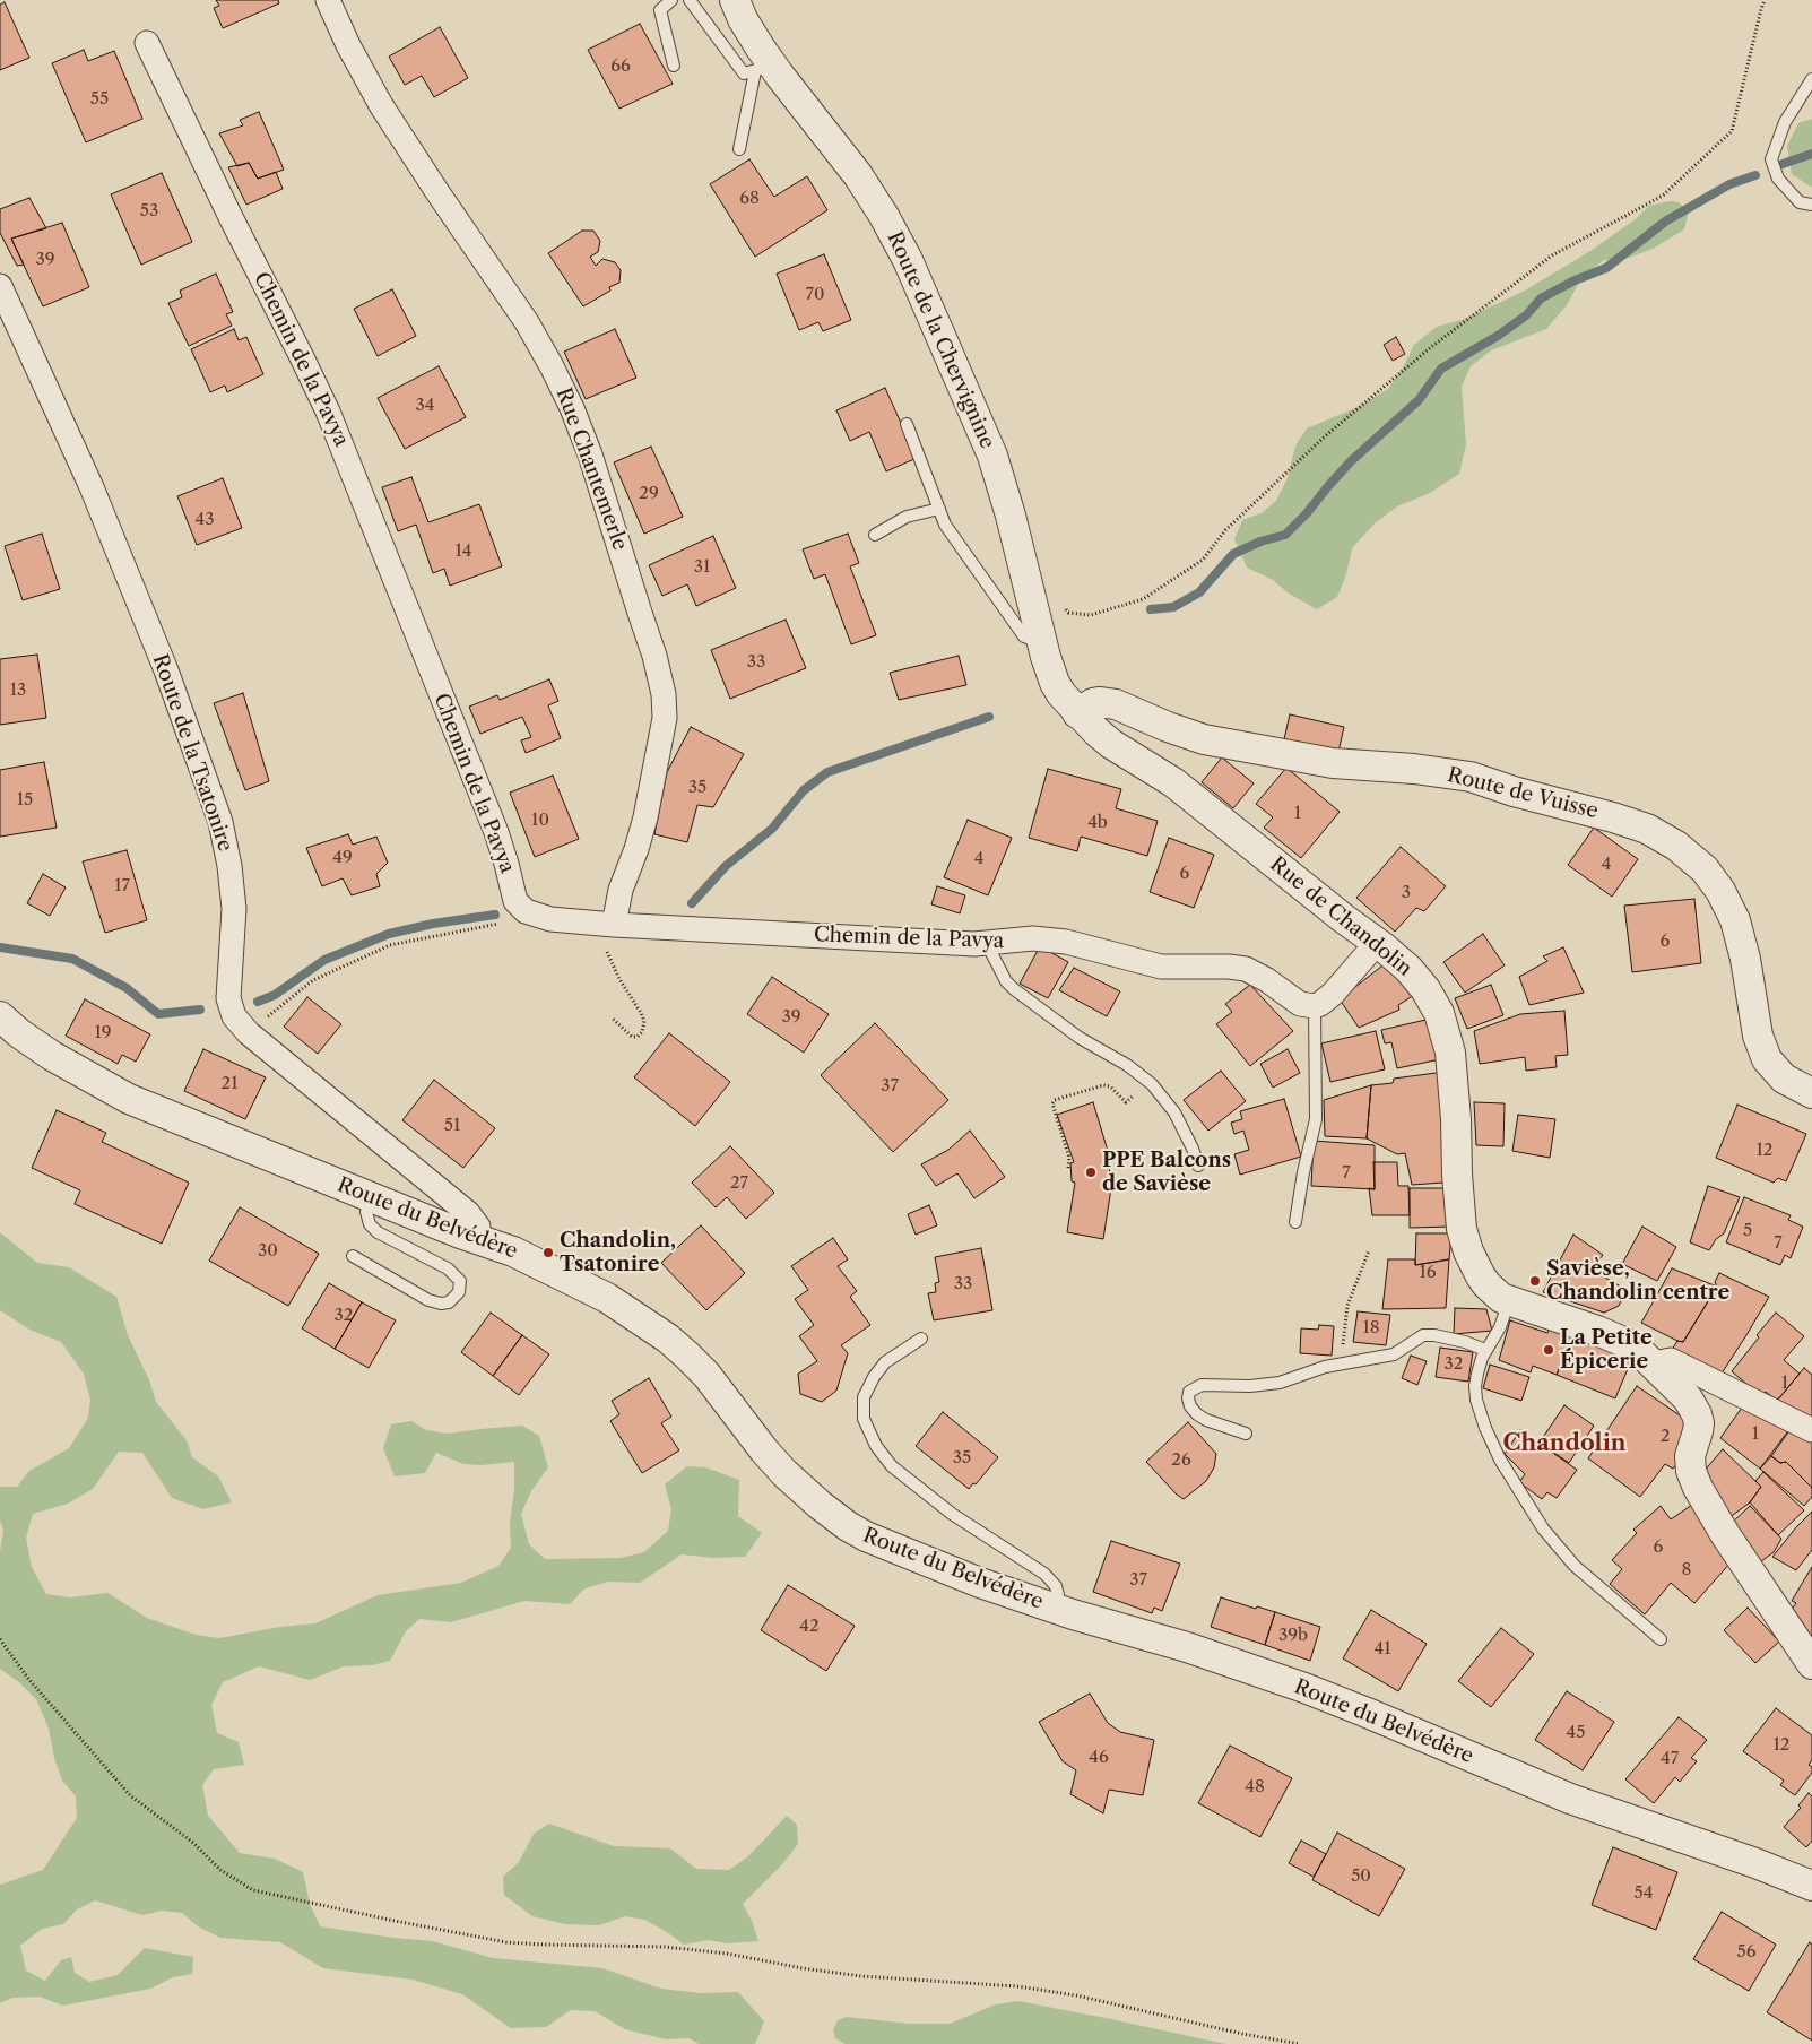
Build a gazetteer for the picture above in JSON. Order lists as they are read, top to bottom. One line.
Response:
{"streets":{"street":["Route de la Chervignine","Chemin de la Pavya","Rue Chantemerle","Route de la Tsatonire","Route de Vuisse","Rue de Chandolin","Route du Belvédère"]},"crossings":[["Route de la Chervignine","Route de Vuisse"],["Route de la Chervignine","Rue de Chandolin"],["Chemin de la Pavya","Rue Chantemerle"],["Route de la Tsatonire","Route du Belvédère"],["Route de Vuisse","Rue de Chandolin"]],"districts":["Chandolin"],"places":["PPE Balcons de Savièse","Chandolin, Tsatonire","Savièse, Chandolin centre","La Petite Épicerie"],"house_numbers":["66","55","68","53","39","70","34","29","43","14","31","33","13","35","15","1","10","4b","49","4","4","6","17","3","6","39","19","21","37","51","12","7","27","5","7","30","16","33","32","18","32","1","1","2","35","26","6","8","37","42","39b","41","45","12","46","47","48","50","54","56"]}
